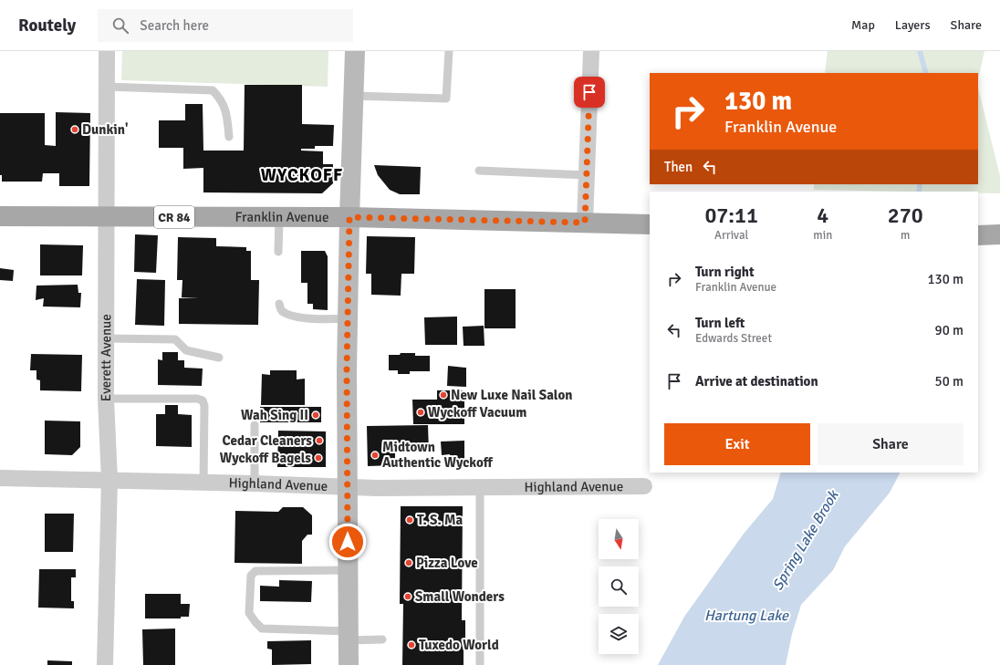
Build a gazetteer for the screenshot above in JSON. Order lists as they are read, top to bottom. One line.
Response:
{"streets":{"main road":["CR 84","Franklin Avenue"],"street":["Everett Avenue","Highland Avenue"]},"crossings":[["Franklin Avenue","Everett Avenue"],["Everett Avenue","Highland Avenue"]],"districts":["WYCKOFF"],"water":["Spring Lake Brook","Hartung Lake"],"places":["Dunkin'","New Luxe Nail Salon","Wyckoff Vacuum","Wah Sing II","Cedar Cleaners","Midtown Authentic Wyckoff","Wyckoff Bagels","T. S. Ma","Pizza Love","Small Wonders","Tuxedo World"],"north":"bottom","page":{"header":"Routely","search":"Search here","nav":["Map","Layers","Share"],"turn":["130 m","Franklin Avenue"],"then":"Then","eta":["07:11","Arrival","4","min","270","m"],"list":[{"name":"Turn right","note":"Franklin Avenue","value":"130 m"},{"name":"Turn left","note":"Edwards Street","value":"90 m"},{"name":"Arrive at destination","value":"50 m"}],"buttons":["Exit","Share"]}}
